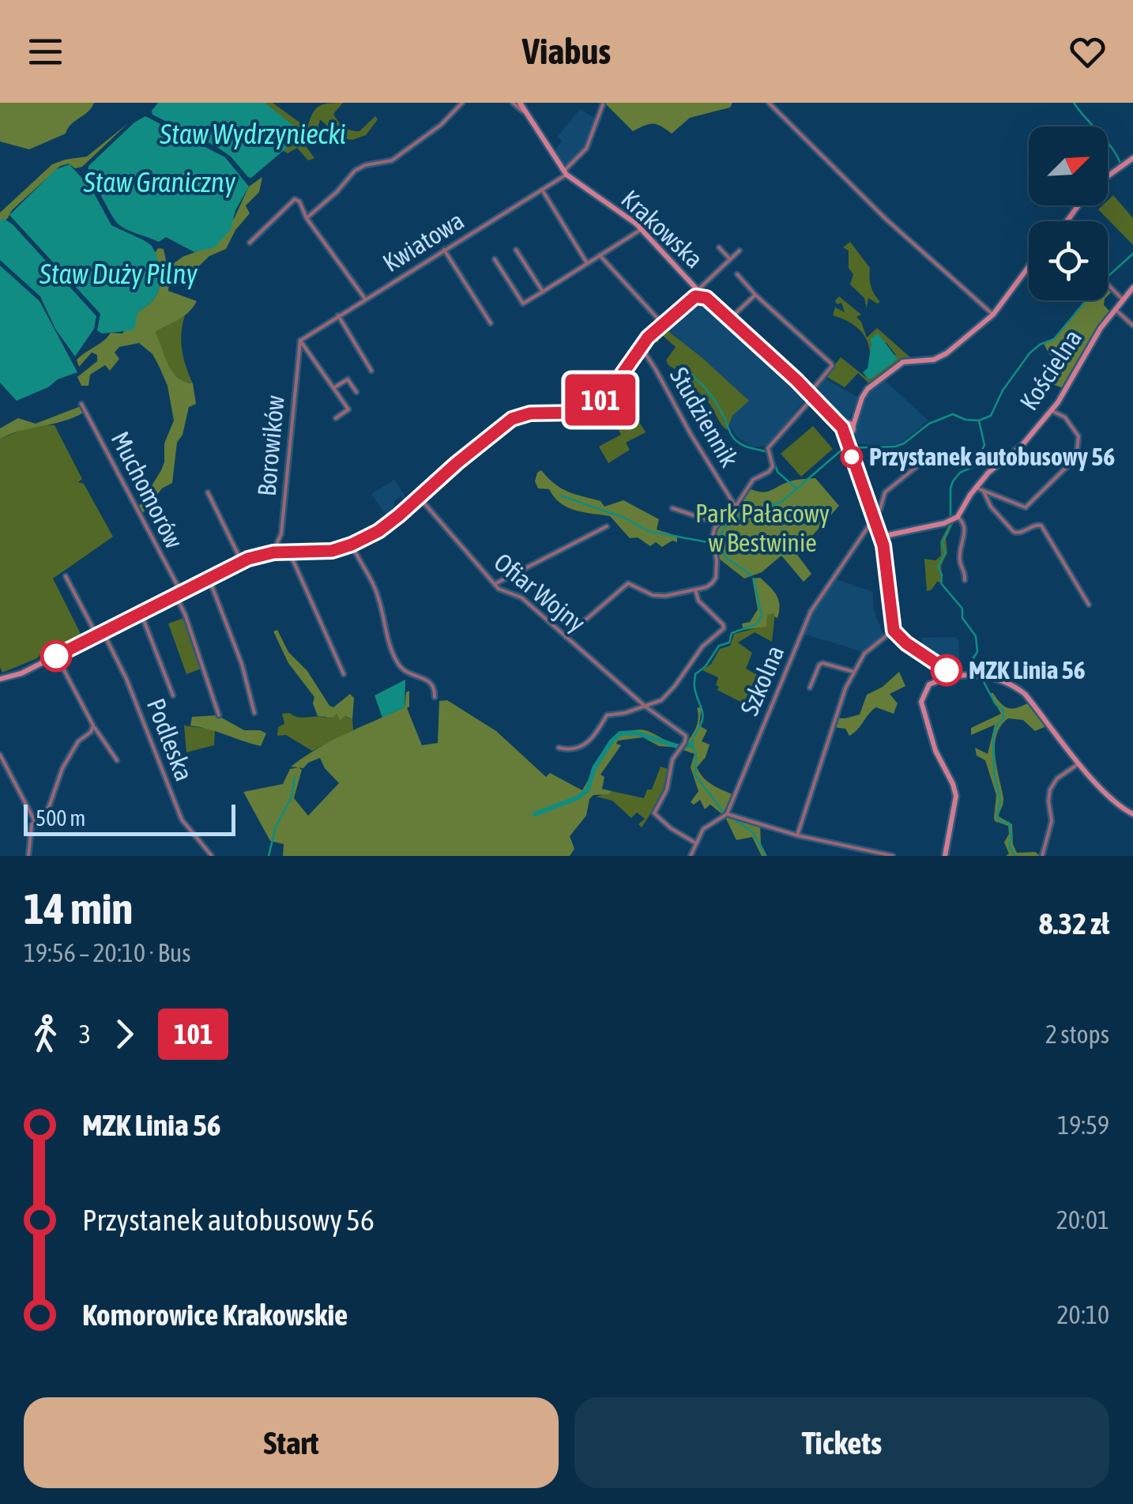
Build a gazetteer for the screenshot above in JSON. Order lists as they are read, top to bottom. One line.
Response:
{"streets":{"street":["Krakowska","Kwiatowa","Kościelna","Studziennik","Borowików","Muchomorów","Ofiar Wojny","Szkolna","Podleska"]},"crossings":[["Krakowska","Kwiatowa"],["Kwiatowa","Borowików"],["Ofiar Wojny","Szkolna"]],"water":["Staw Wydrzyniecki","Staw Graniczny","Staw Duży Pilny"],"parks":["Park Pałacowy w Bestwinie"],"places":["Przystanek autobusowy 56","MZK Linia 56"],"lines":["bus line 101"],"scale_bar":"500 m","north":"top right","page":{"header":"Viabus","on_map":"101","scale":"500 m","heading":["14 min","19:56 – 20:10 · Bus","8.32 zł"],"legs":["3","101","2 stops"],"list":[{"name":"MZK Linia 56","value":"19:59"},{"name":"Przystanek autobusowy 56","value":"20:01"},{"name":"Komorowice Krakowskie","value":"20:10"}],"buttons":["Start","Tickets"]}}
